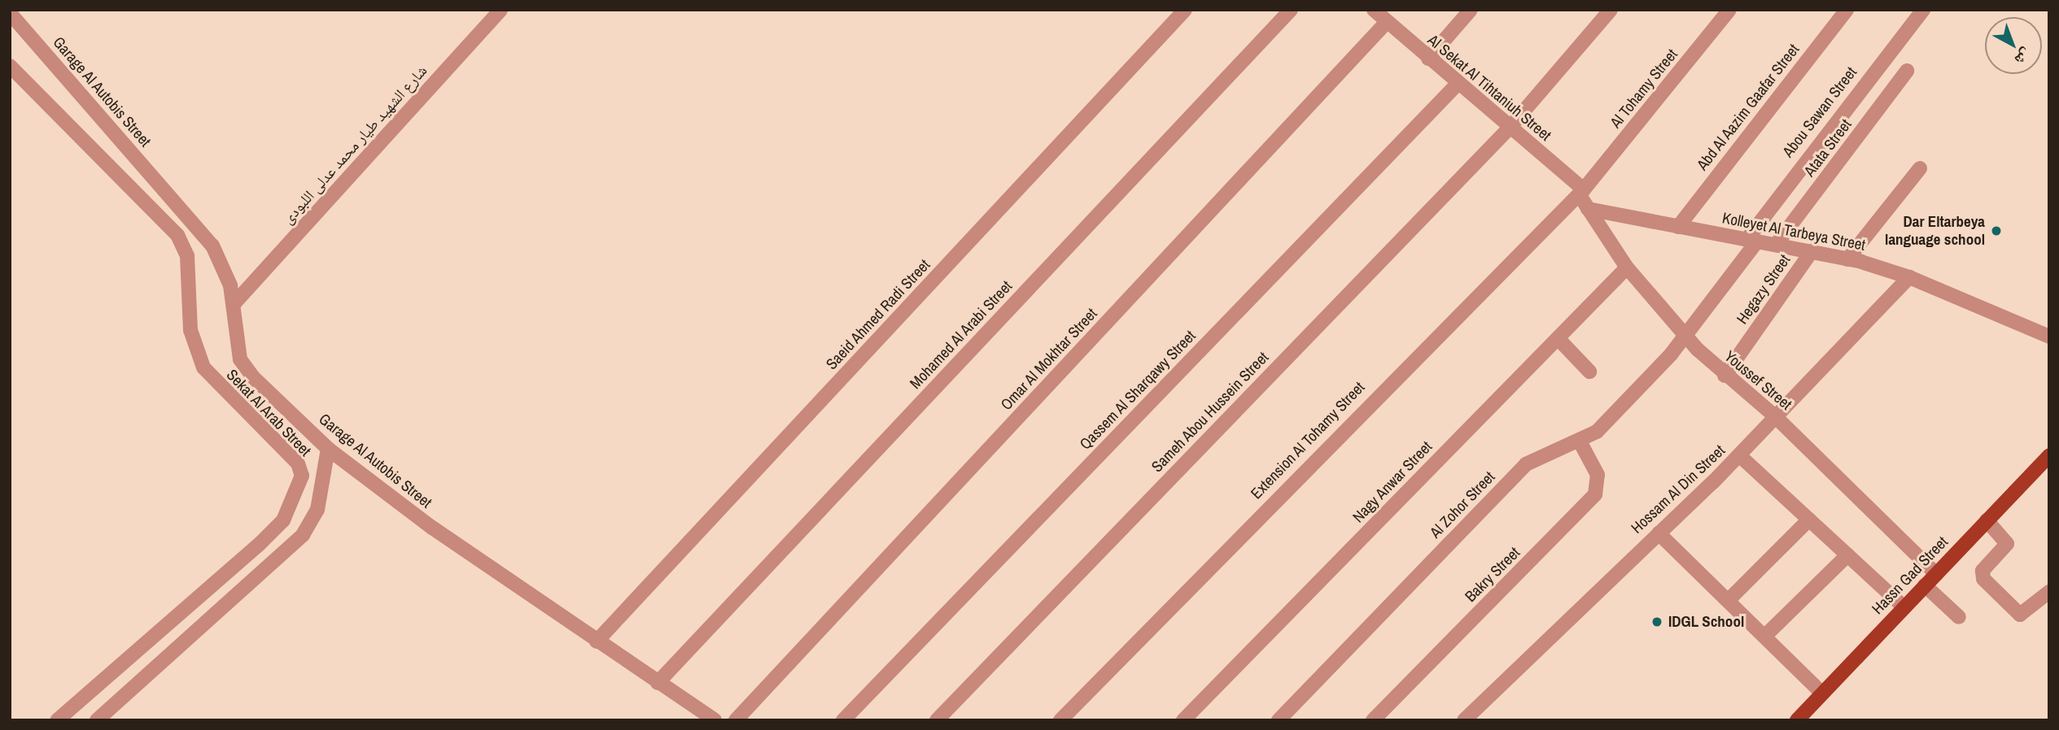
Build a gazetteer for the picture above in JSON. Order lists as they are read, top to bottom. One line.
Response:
{"streets":{"main road":["Hassn Gad Street"],"street":["Al Sekat Al Tihtaniuh Street","Al Tohamy Street","Garage Al Autobis Street","Abd Al Aazim Gaafar Street","Abou Sawan Street","شارع الشهيد طيار محمد عدلى اللبودى","Atata Street","Kolleyet Al Tarbeya Street","Hegazy Street","Saeid Ahmed Radi Street","Mohamed Al Arabi Street","Omar Al Mokhtar Street","Youssef Street","Qassem Al Sharqawy Street","Sameh Abou Hussein Street","Sekat Al Arab Street","Extension Al Tohamy Street","Nagy Anwar Street","Hossam Al Din Street","Al Zohor Street","Bakry Street"]},"crossings":[["Al Sekat Al Tihtaniuh Street","Al Tohamy Street"],["Al Sekat Al Tihtaniuh Street","Omar Al Mokhtar Street"],["Al Sekat Al Tihtaniuh Street","Youssef Street"],["Al Sekat Al Tihtaniuh Street","Qassem Al Sharqawy Street"],["Al Sekat Al Tihtaniuh Street","Sameh Abou Hussein Street"],["Al Sekat Al Tihtaniuh Street","Extension Al Tohamy Street"],["Al Tohamy Street","Youssef Street"],["Al Tohamy Street","Extension Al Tohamy Street"],["Garage Al Autobis Street","شارع الشهيد طيار محمد عدلى اللبودى"],["Garage Al Autobis Street","Saeid Ahmed Radi Street"],["Garage Al Autobis Street","Mohamed Al Arabi Street"],["Abd Al Aazim Gaafar Street","Kolleyet Al Tarbeya Street"],["Abou Sawan Street","Kolleyet Al Tarbeya Street"],["Abou Sawan Street","Youssef Street"],["Abou Sawan Street","Al Zohor Street"],["Atata Street","Kolleyet Al Tarbeya Street"],["Kolleyet Al Tarbeya Street","Hegazy Street"],["Kolleyet Al Tarbeya Street","Youssef Street"],["Kolleyet Al Tarbeya Street","Hossam Al Din Street"],["Hegazy Street","Youssef Street"],["Youssef Street","Extension Al Tohamy Street"],["Youssef Street","Nagy Anwar Street"],["Youssef Street","Hossam Al Din Street"],["Youssef Street","Al Zohor Street"],["Youssef Street","Hassn Gad Street"],["Al Zohor Street","Bakry Street"]],"places":["Dar Eltarbeya language school","IDGL School"],"north":"bottom right"}
